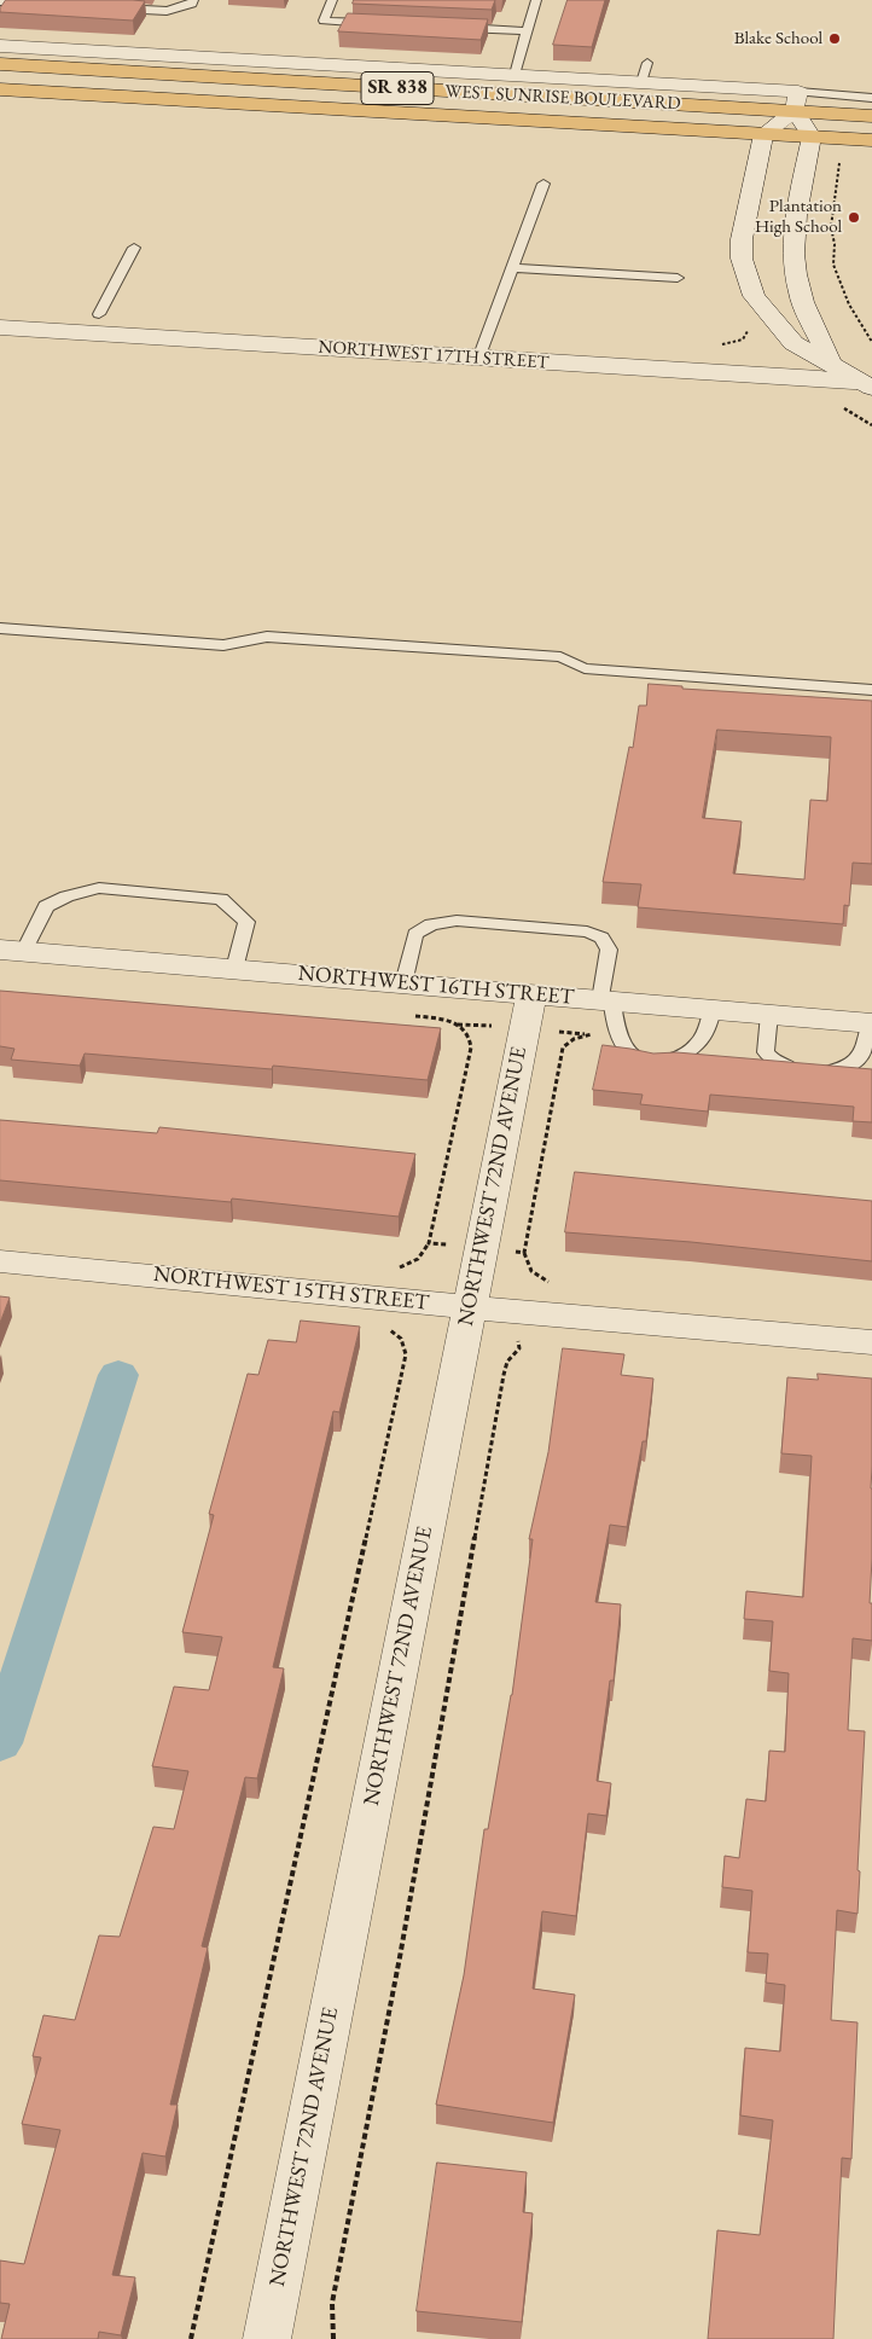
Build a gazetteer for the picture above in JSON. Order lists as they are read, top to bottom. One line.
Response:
{"streets":{"highway":["SR 838","WEST SUNRISE BOULEVARD"],"street":["NORTHWEST 17TH STREET","NORTHWEST 16TH STREET","NORTHWEST 72ND AVENUE","NORTHWEST 15TH STREET"]},"crossings":[["NORTHWEST 16TH STREET","NORTHWEST 72ND AVENUE"],["NORTHWEST 72ND AVENUE","NORTHWEST 15TH STREET"]],"places":["Blake School","Plantation High School"]}
